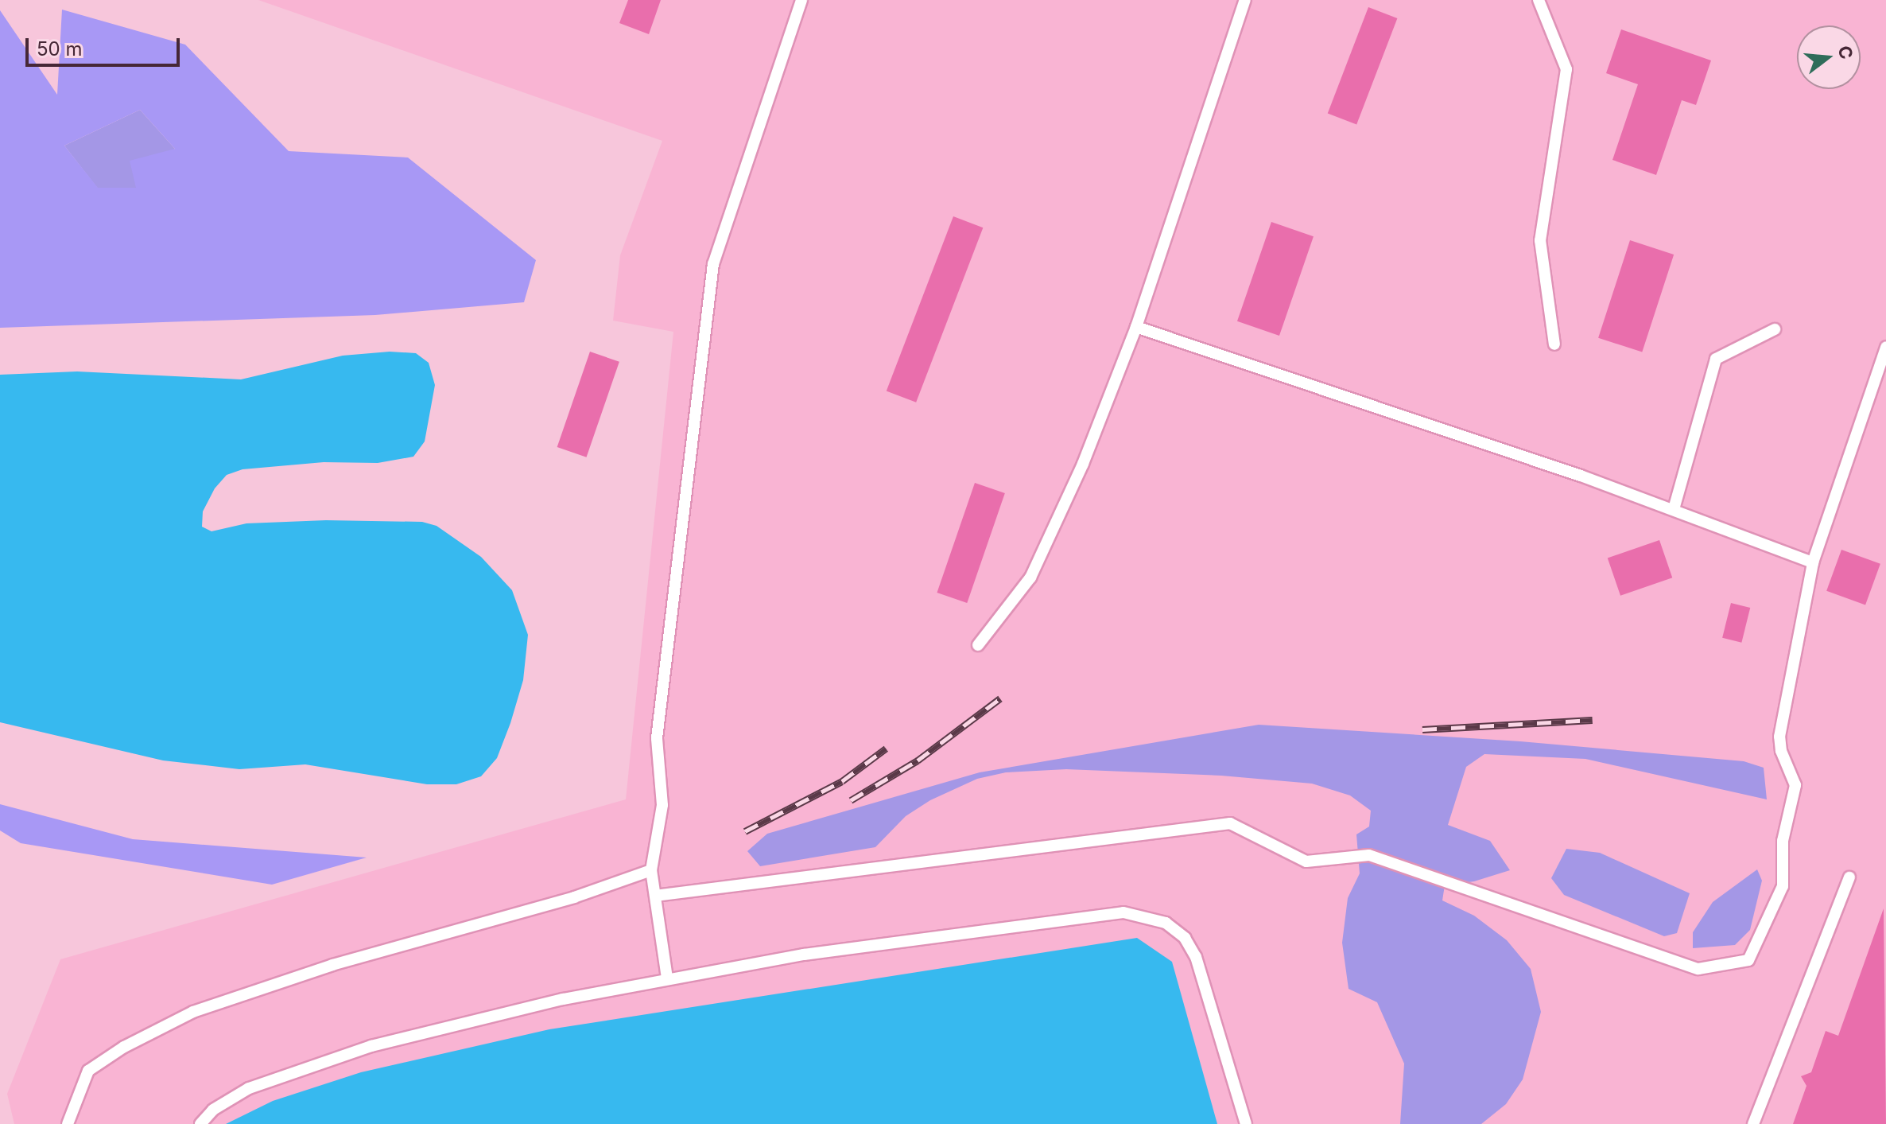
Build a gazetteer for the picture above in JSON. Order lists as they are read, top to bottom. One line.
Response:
{"scale_bar":"50 m","north":"right"}
